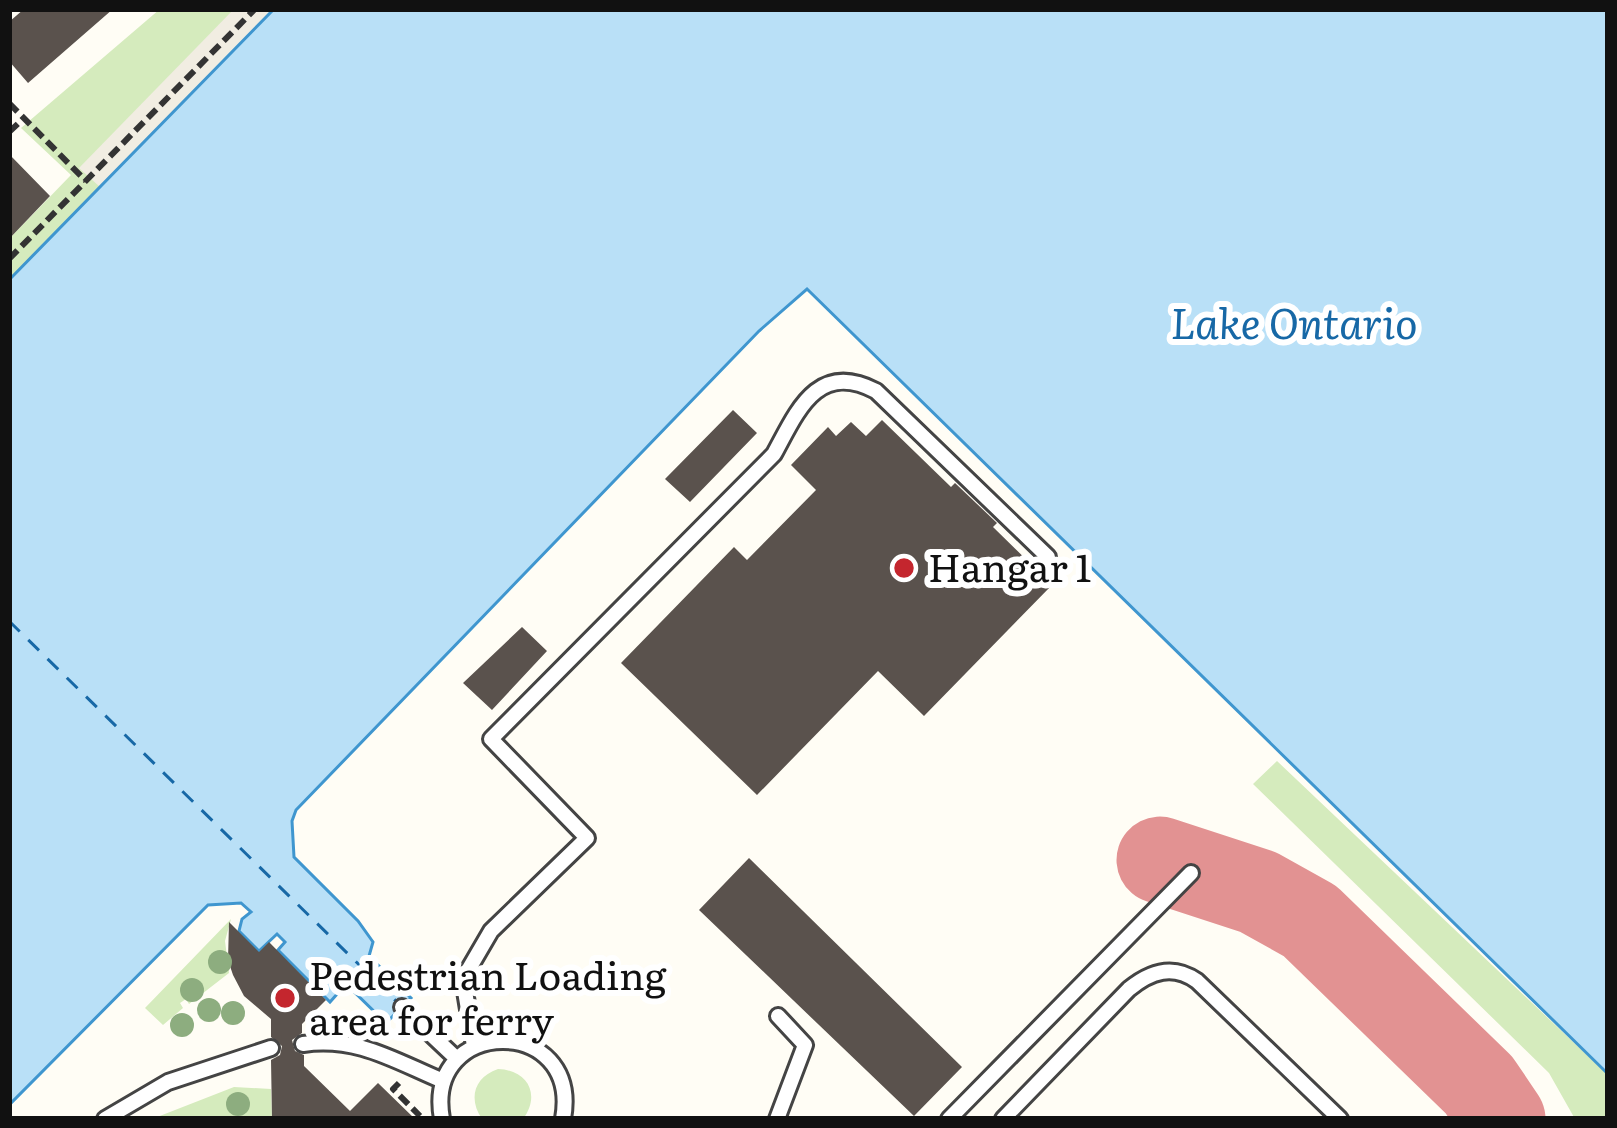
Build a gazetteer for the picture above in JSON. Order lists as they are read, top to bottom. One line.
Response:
{"water":["Lake Ontario"],"places":["Hangar 1","Pedestrian Loading area for ferry"]}
